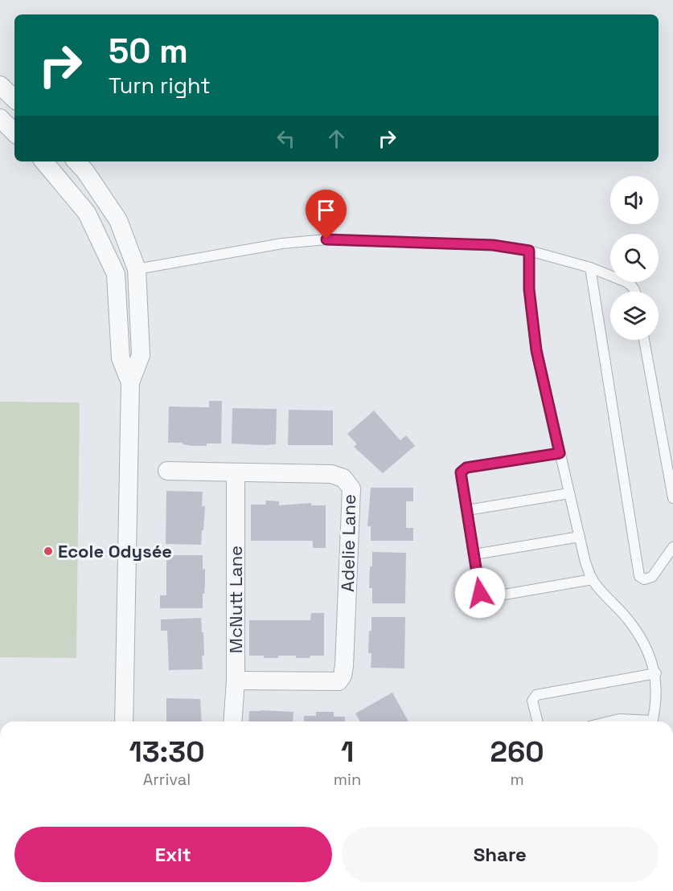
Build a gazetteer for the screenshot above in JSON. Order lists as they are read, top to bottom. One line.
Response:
{"streets":{"street":["Adelie Lane","McNutt Lane"]},"crossings":[["Adelie Lane","McNutt Lane"]],"places":["Ecole Odysée"],"page":{"turn":["50 m","Turn right"],"eta":["13:30","Arrival","1","min","260","m"],"buttons":["Exit","Share"]}}
